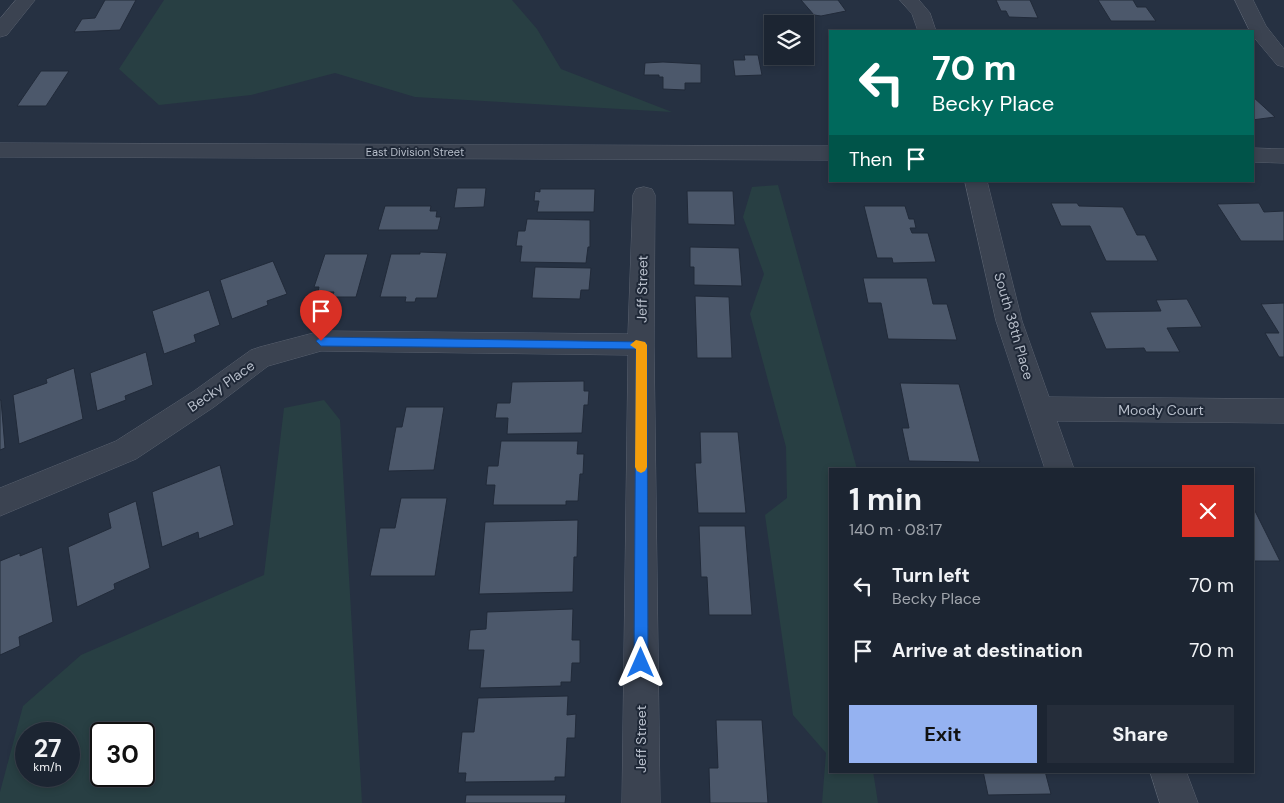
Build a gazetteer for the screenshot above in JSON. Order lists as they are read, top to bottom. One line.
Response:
{"streets":{"street":["East Division Street","Jeff Street","South 38th Place","Becky Place","Moody Court"]},"crossings":[["Jeff Street","Becky Place"],["South 38th Place","Moody Court"]],"page":{"turn":["70 m","Becky Place"],"then":"Then","heading":["1 min","140 m · 08:17"],"list":[{"name":"Turn left","note":"Becky Place","value":"70 m"},{"name":"Arrive at destination","value":"70 m"}],"buttons":["Exit","Share"],"speed":"27 km/h","limit":"30"}}
